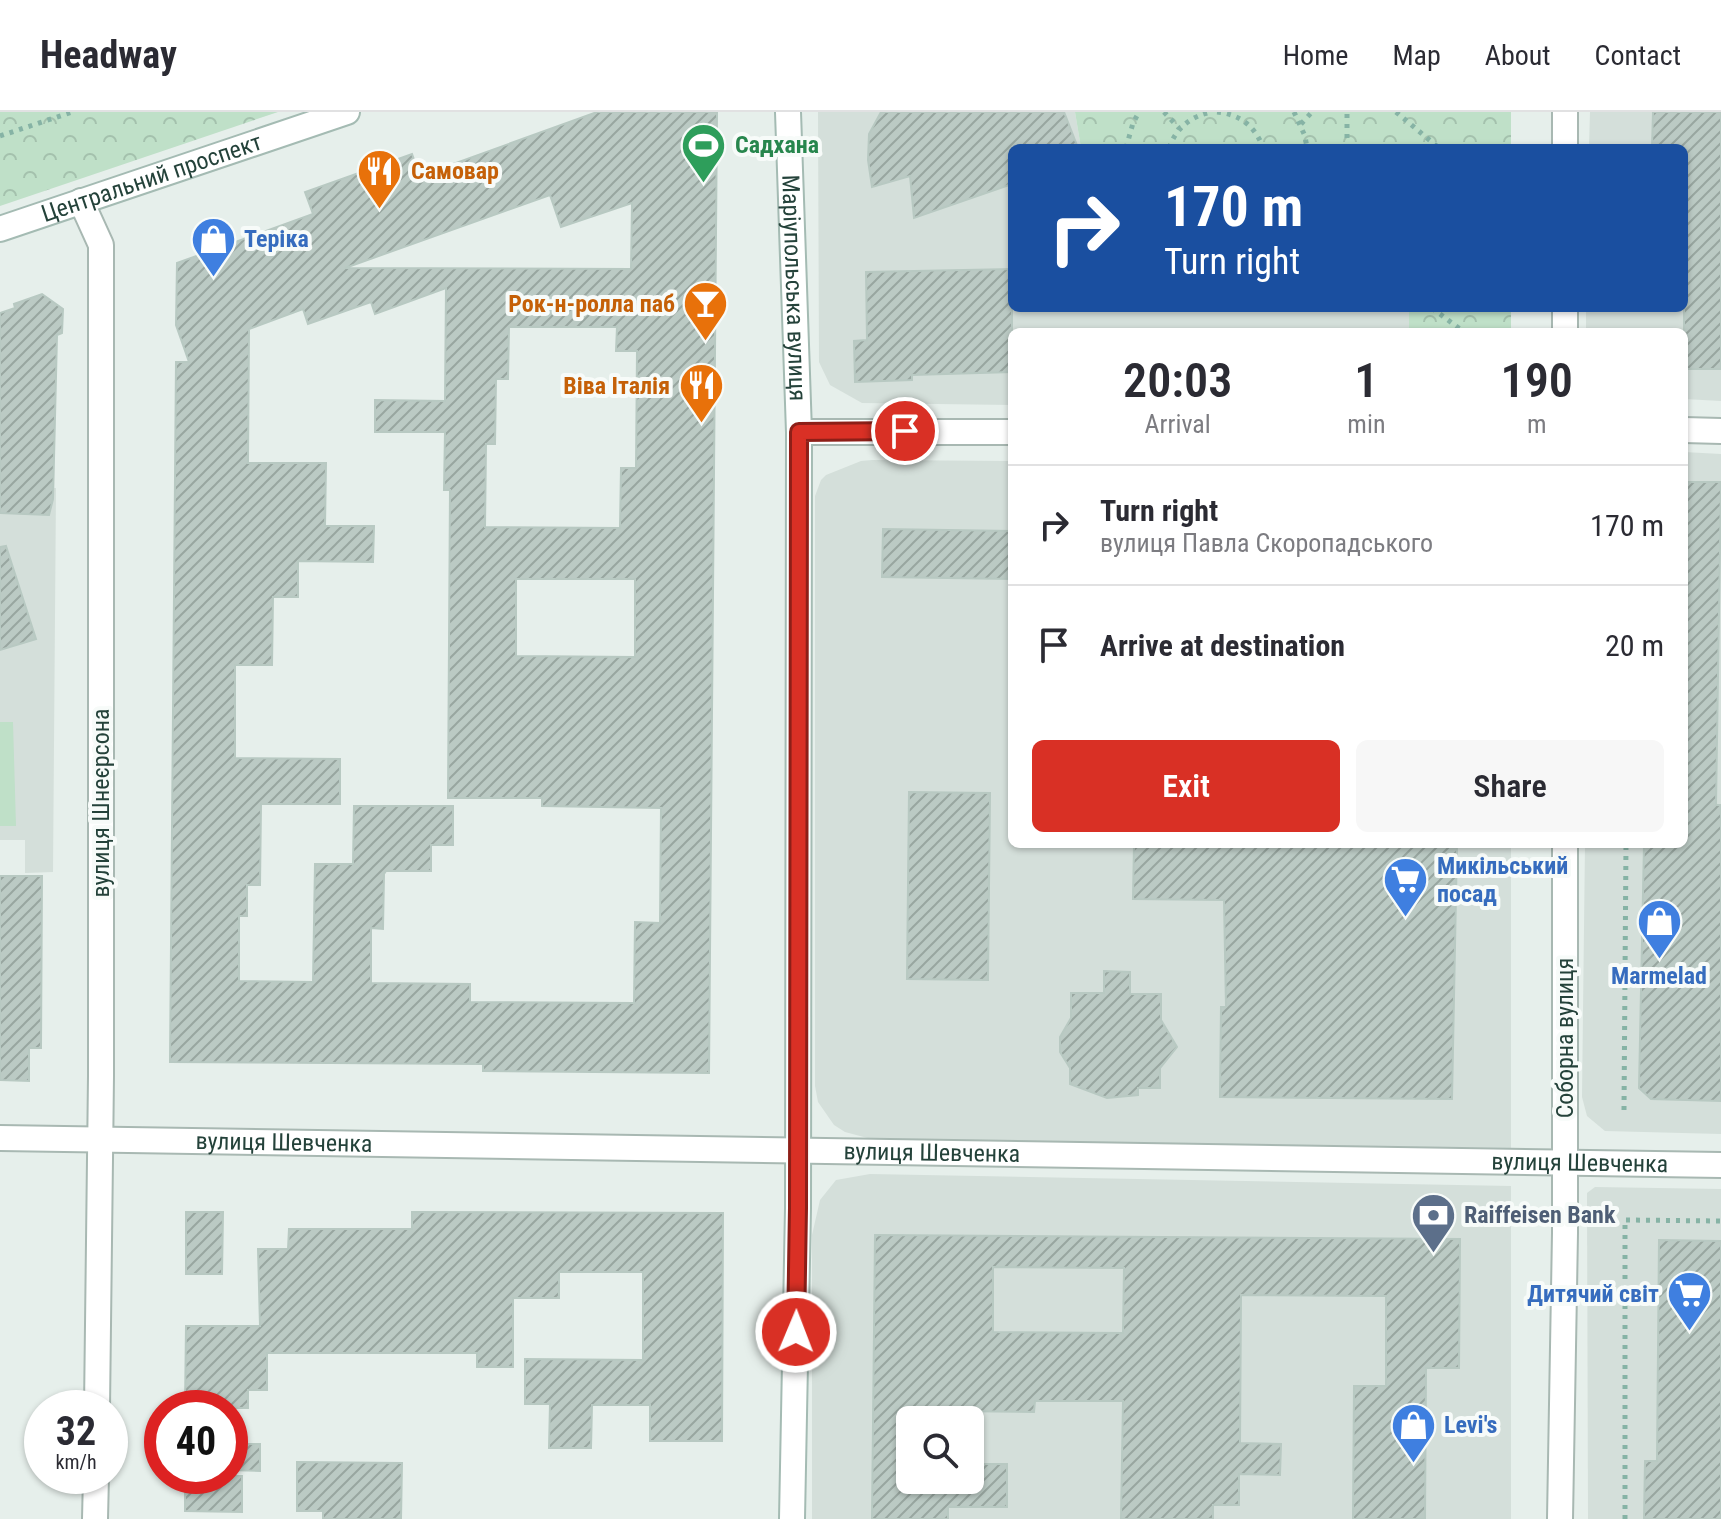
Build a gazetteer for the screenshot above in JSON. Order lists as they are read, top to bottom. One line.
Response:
{"streets":{"street":["Центральний проспект","Маріупольська вулиця","вулиця Шнеєрсона","Соборна вулиця","вулиця Шевченка"]},"crossings":[["Центральний проспект","вулиця Шнеєрсона"],["Маріупольська вулиця","вулиця Шевченка"],["вулиця Шнеєрсона","вулиця Шевченка"],["Соборна вулиця","вулиця Шевченка"]],"places":{"sports":["Садхана"],"restaurant":["Самовар","Віва Італія"],"shop":["Теріка","Marmelad","Levi's"],"bar":["Рок-н-ролла паб"],"supermarket":["Микільський посад","Дитячий світ"],"bank":["Raiffeisen Bank"]},"page":{"header":"Headway","nav":["Home","Map","About","Contact"],"turn":["170 m","Turn right"],"eta":["20:03","Arrival","1","min","190","m"],"list":[{"name":"Turn right","note":"вулиця Павла Скоропадського","value":"170 m"},{"name":"Arrive at destination","value":"20 m"}],"buttons":["Exit","Share"],"speed":"32 km/h","limit":"40"}}
